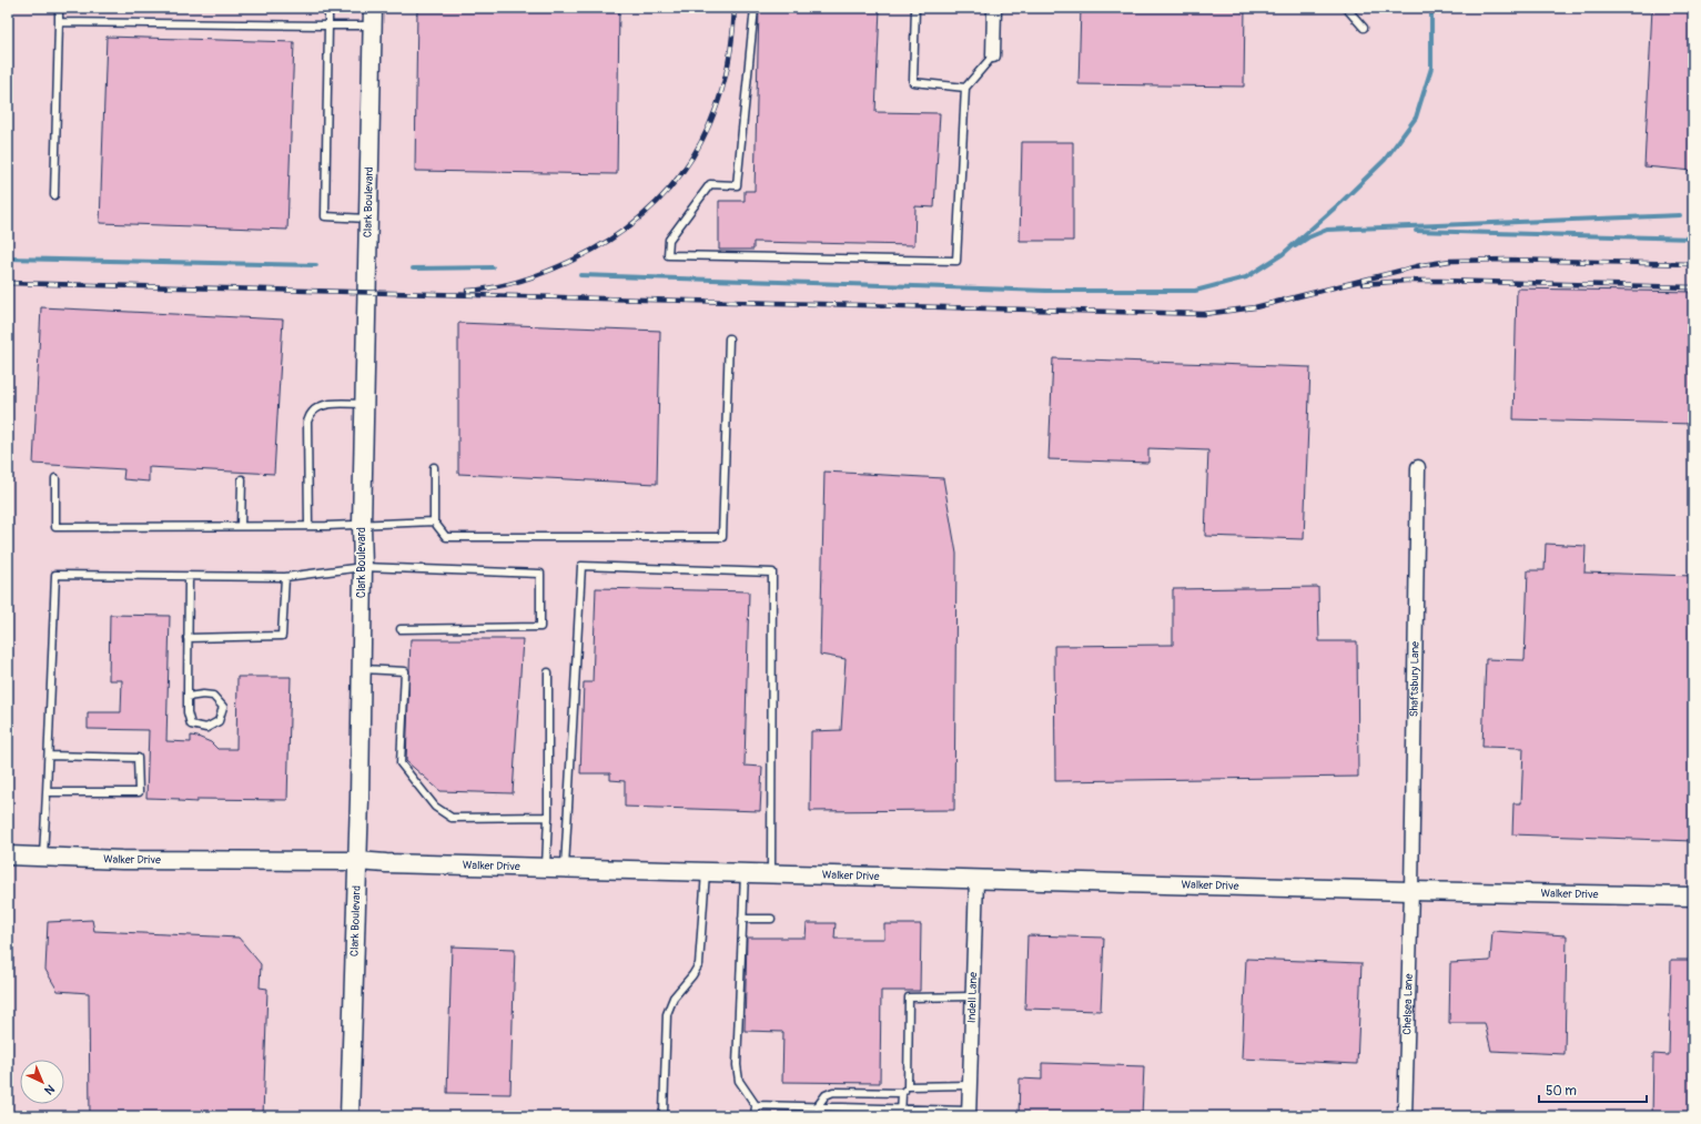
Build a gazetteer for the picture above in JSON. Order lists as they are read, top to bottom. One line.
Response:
{"streets":{"street":["Clark Boulevard","Shaftsbury Lane","Walker Drive","Indell Lane","Chelsea Lane"]},"crossings":[["Clark Boulevard","Walker Drive"],["Shaftsbury Lane","Walker Drive"],["Shaftsbury Lane","Chelsea Lane"],["Walker Drive","Indell Lane"],["Walker Drive","Chelsea Lane"]],"scale_bar":"50 m","north":"bottom right"}
